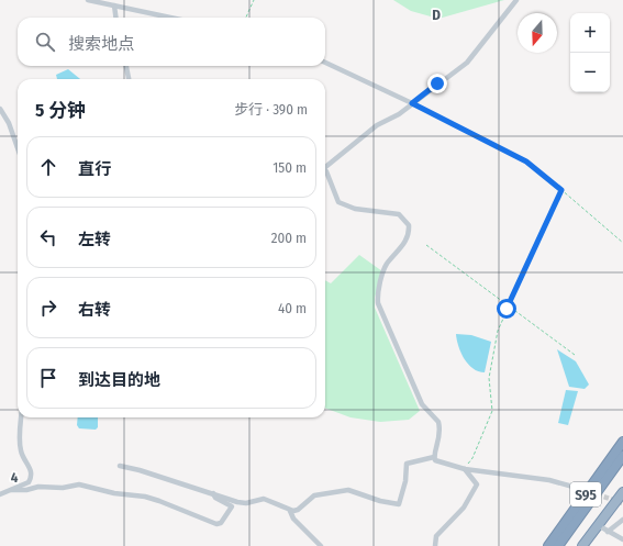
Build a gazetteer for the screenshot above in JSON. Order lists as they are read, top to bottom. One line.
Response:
{"streets":{"highway":["S95"]},"north":"bottom","page":{"map_buttons":["+","−"],"search":"搜索地点","heading":["5 分钟","步行 · 390 m"],"list":[["直行","150 m"],["左转","200 m"],["右转","40 m"],"到达目的地"]},"grid":{"columns":["D"],"rows":["4"]}}
